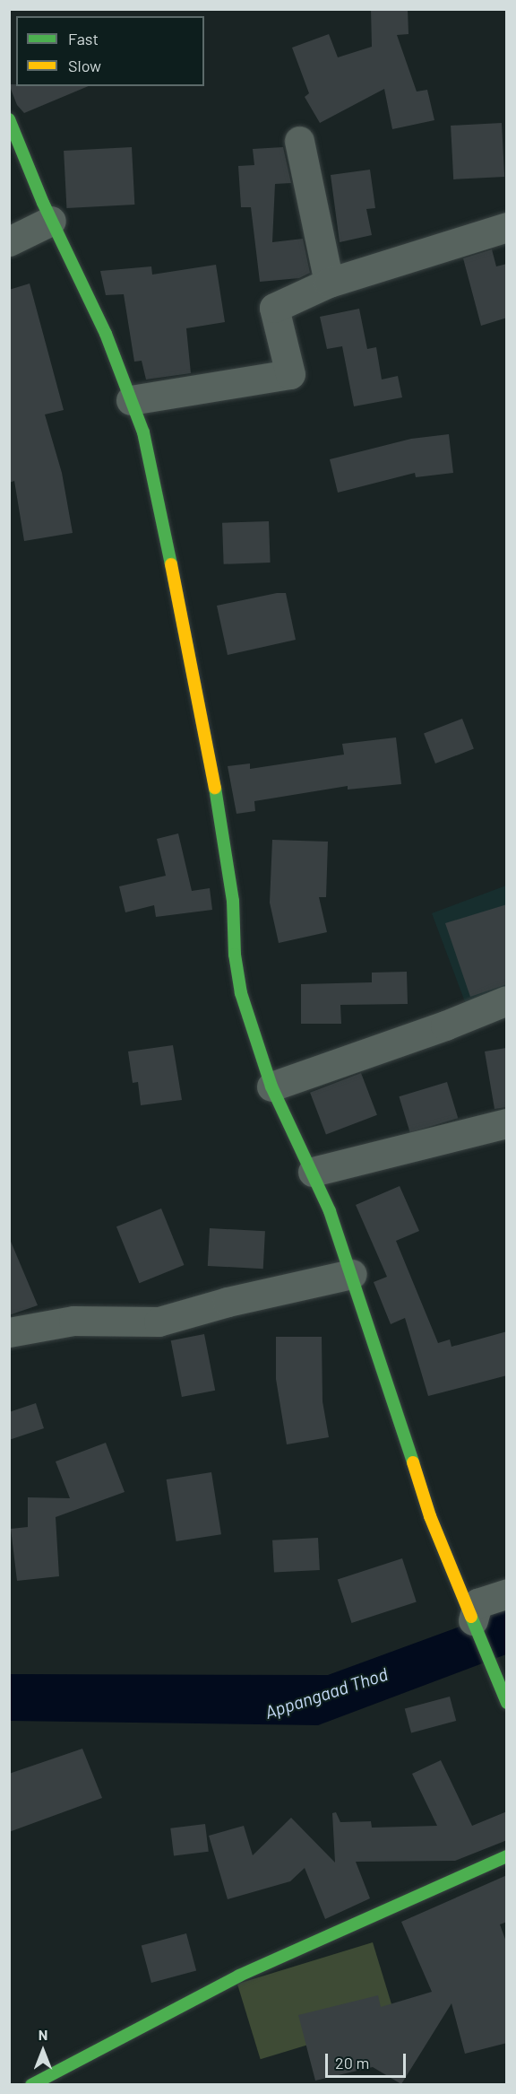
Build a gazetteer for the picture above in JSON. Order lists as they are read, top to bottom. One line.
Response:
{"water":["Appangaad Thod"],"legend":["Fast","Slow"],"scale_bar":"20 m","north":"top"}
